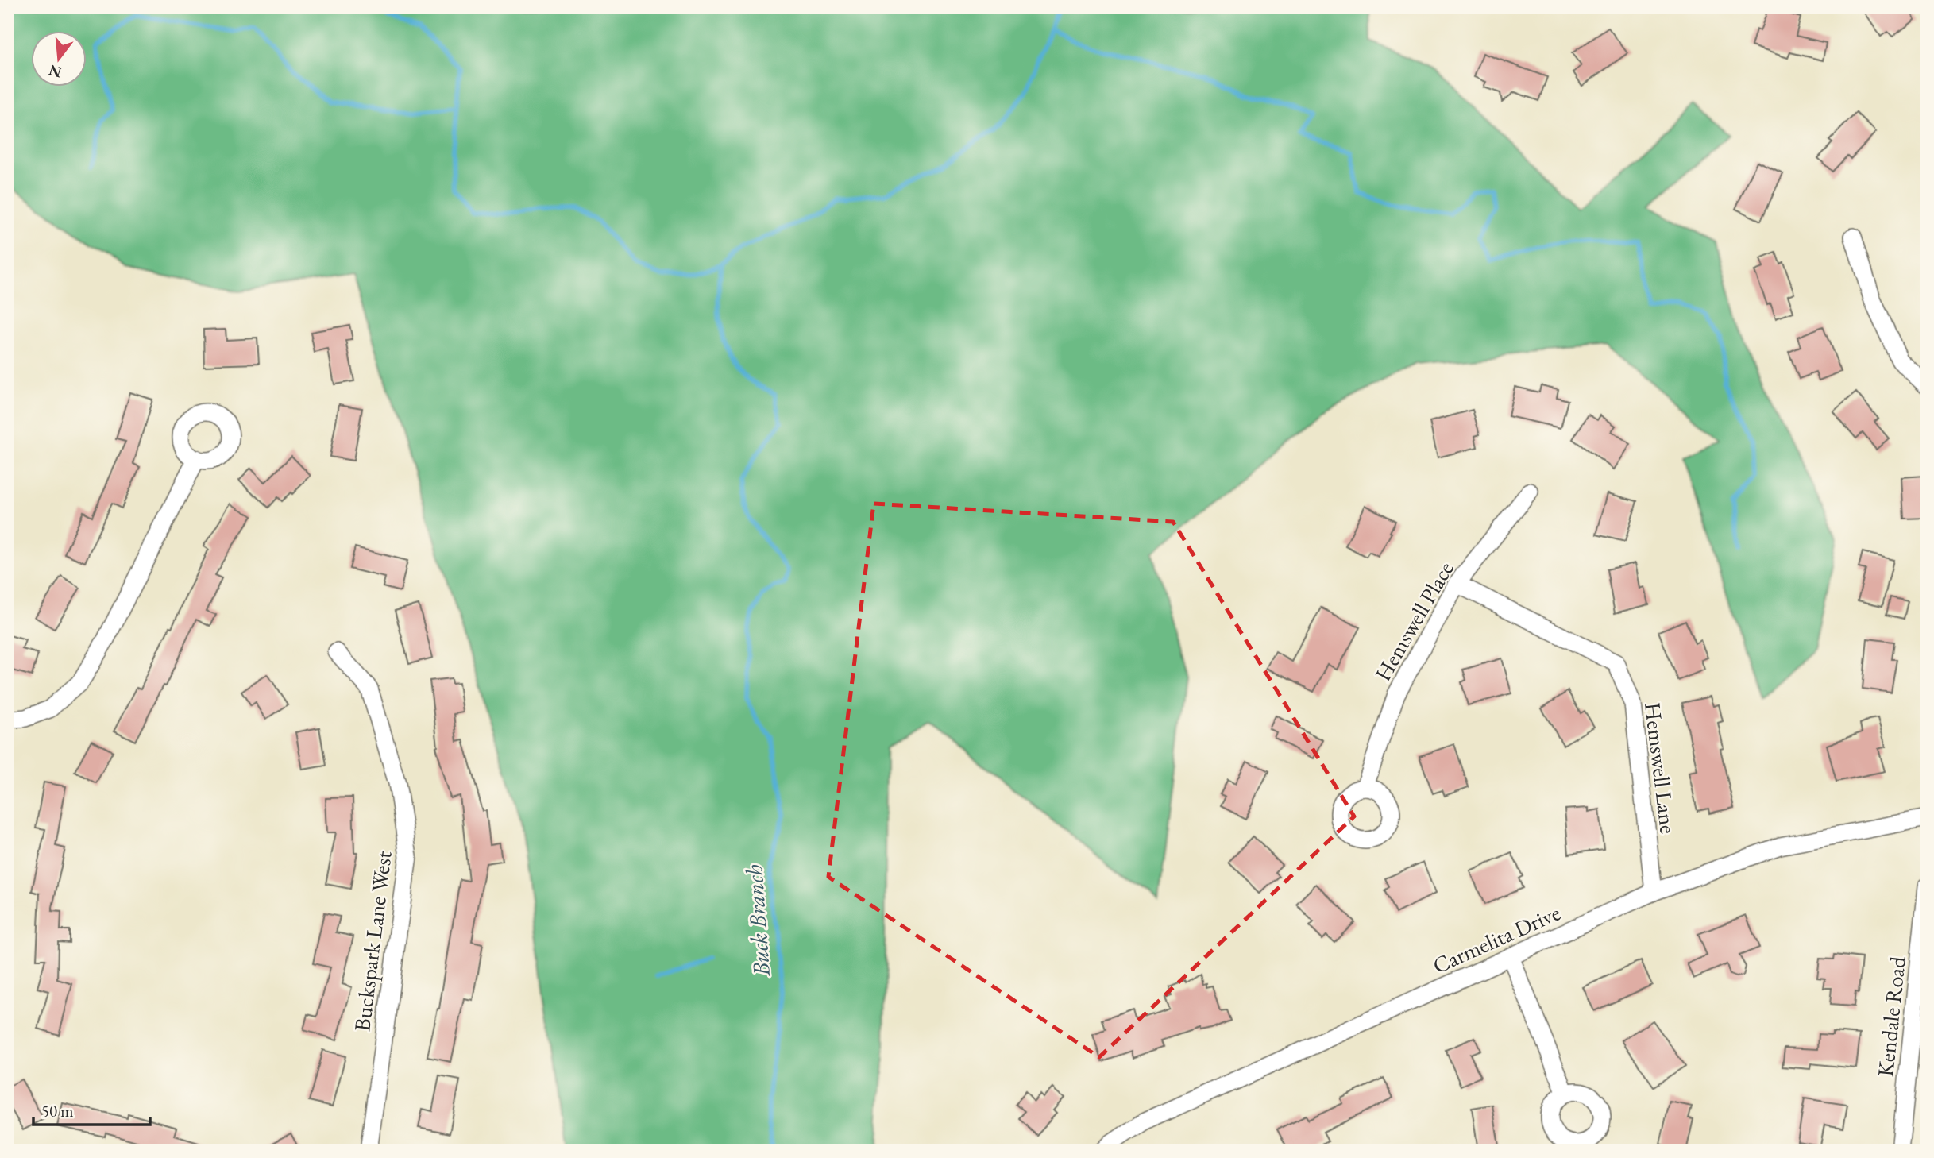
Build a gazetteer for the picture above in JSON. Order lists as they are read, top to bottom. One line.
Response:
{"streets":{"street":["Hemswell Place","Hemswell Lane","Carmelita Drive","Buckspark Lane West","Kendale Road"]},"crossings":[["Hemswell Place","Hemswell Lane"],["Hemswell Lane","Carmelita Drive"]],"water":["Buck Branch"],"scale_bar":"50 m","north":"bottom"}
